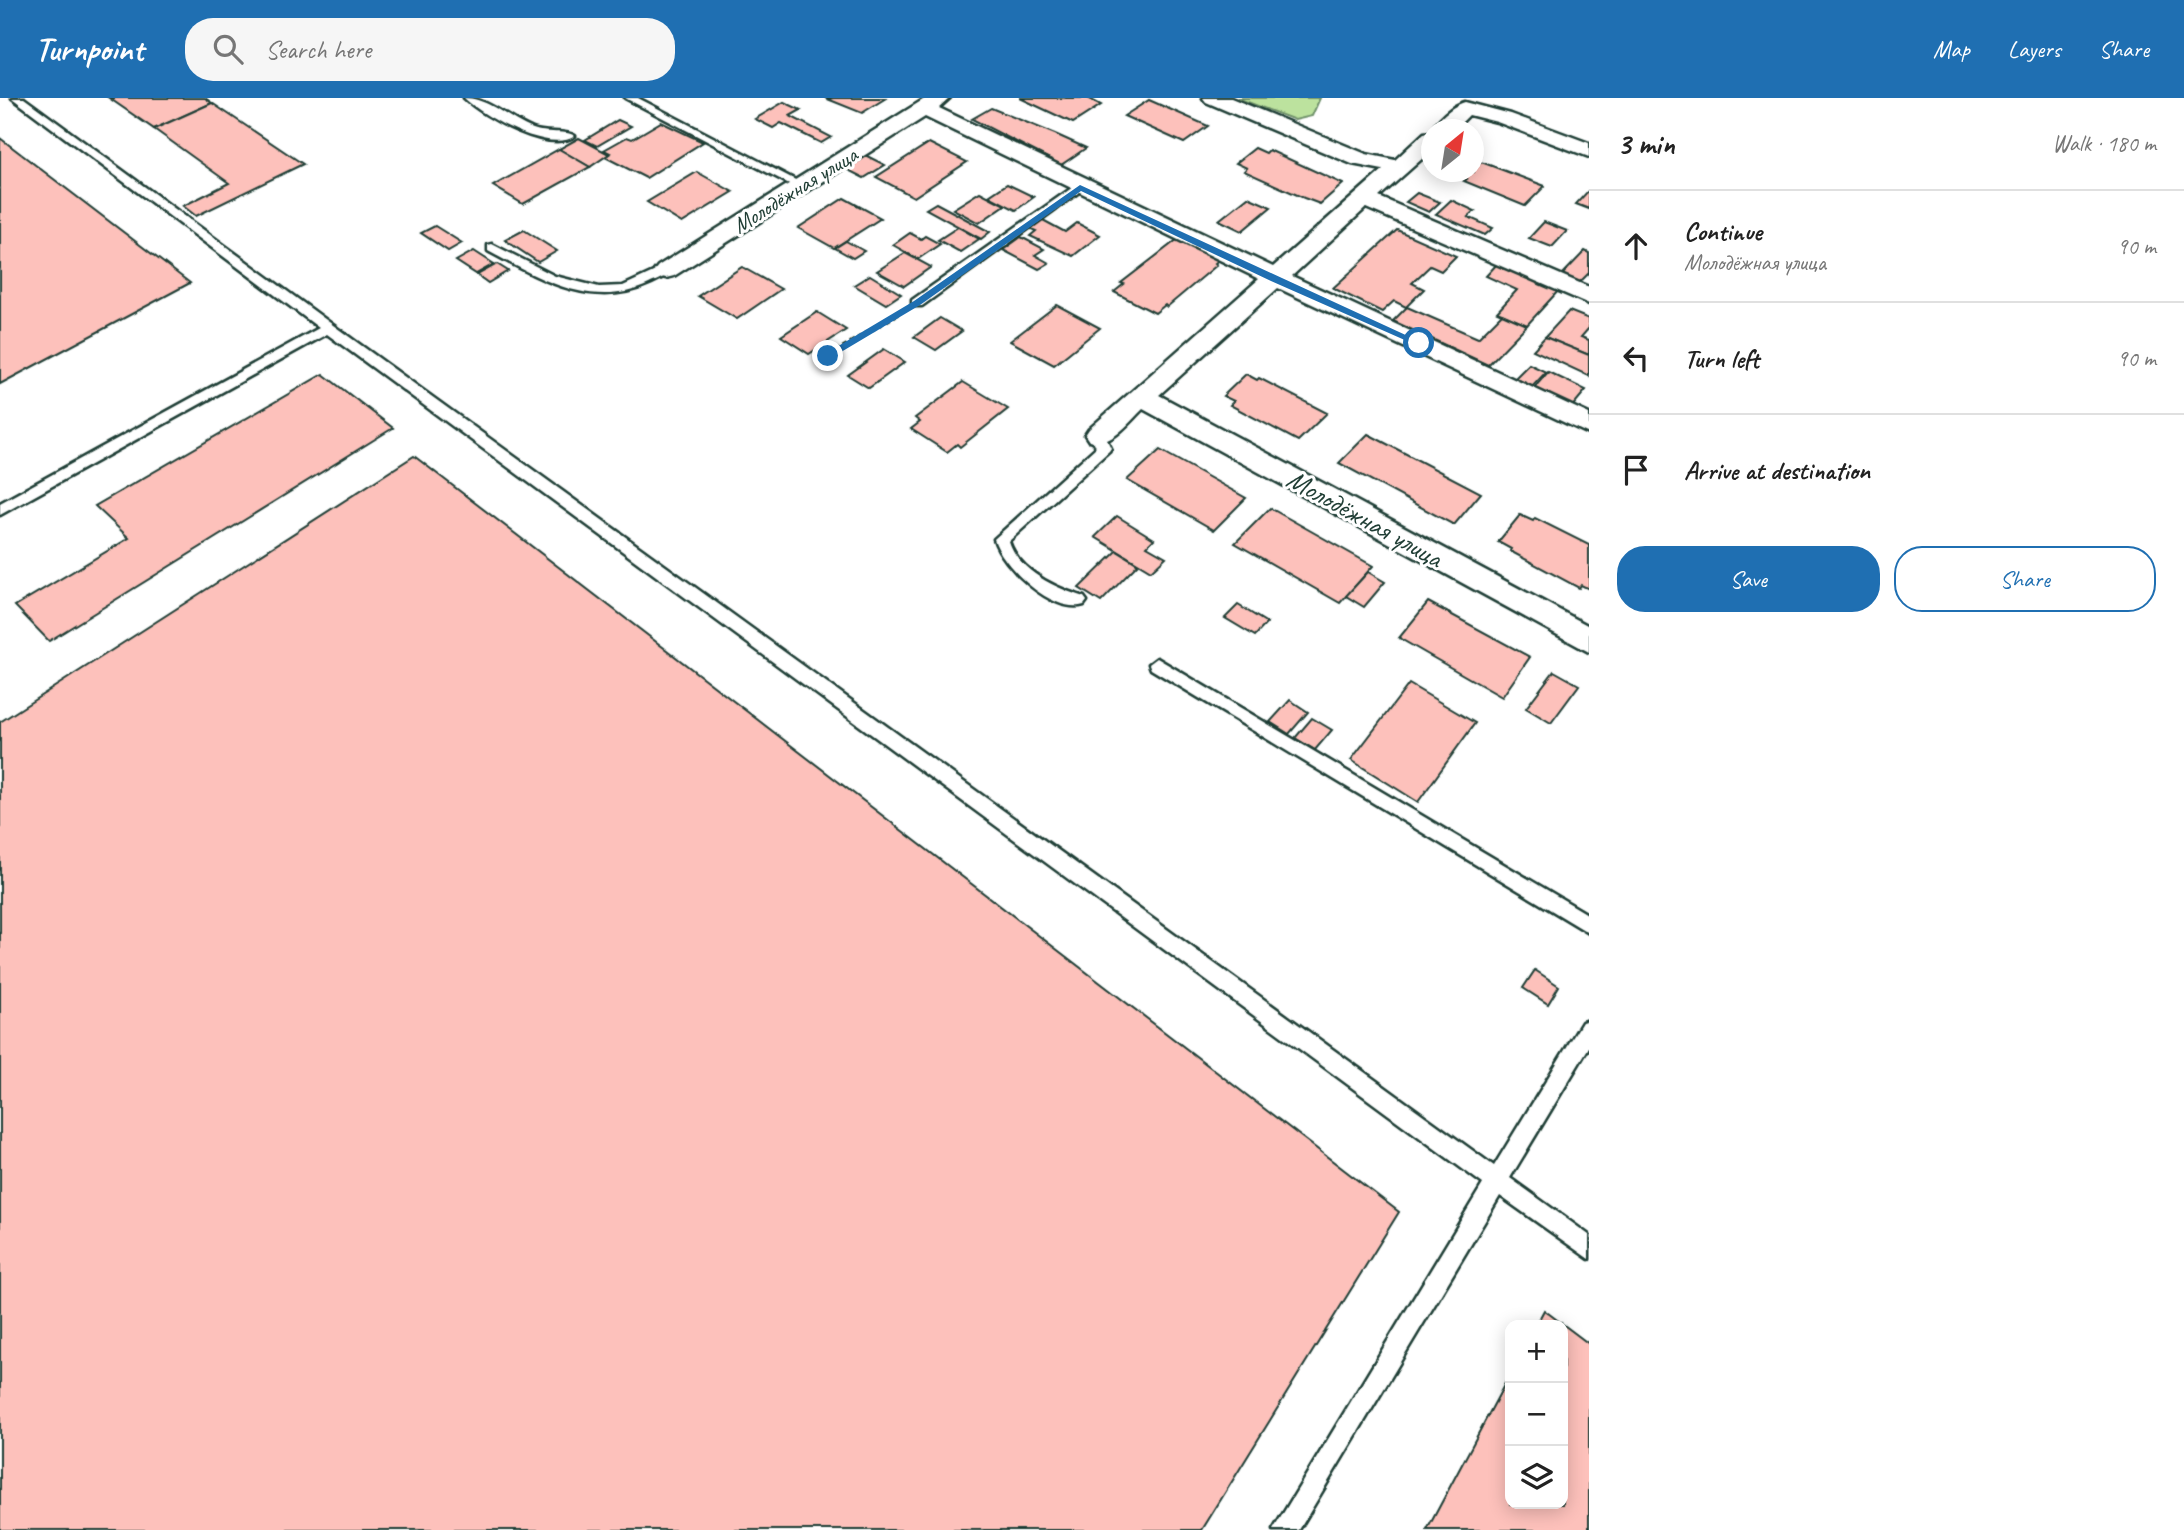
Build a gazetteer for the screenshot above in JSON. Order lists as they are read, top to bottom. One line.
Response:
{"streets":{"street":["Молодёжная улица"]},"north":"top right","page":{"header":"Turnpoint","search":"Search here","nav":["Map","Layers","Share"],"heading":["3 min","Walk · 180 m"],"list":[["Continue","Молодёжная улица","90 m"],["Turn left","90 m"],"Arrive at destination"],"buttons":["Save","Share"],"map_buttons":["+","−"]}}
